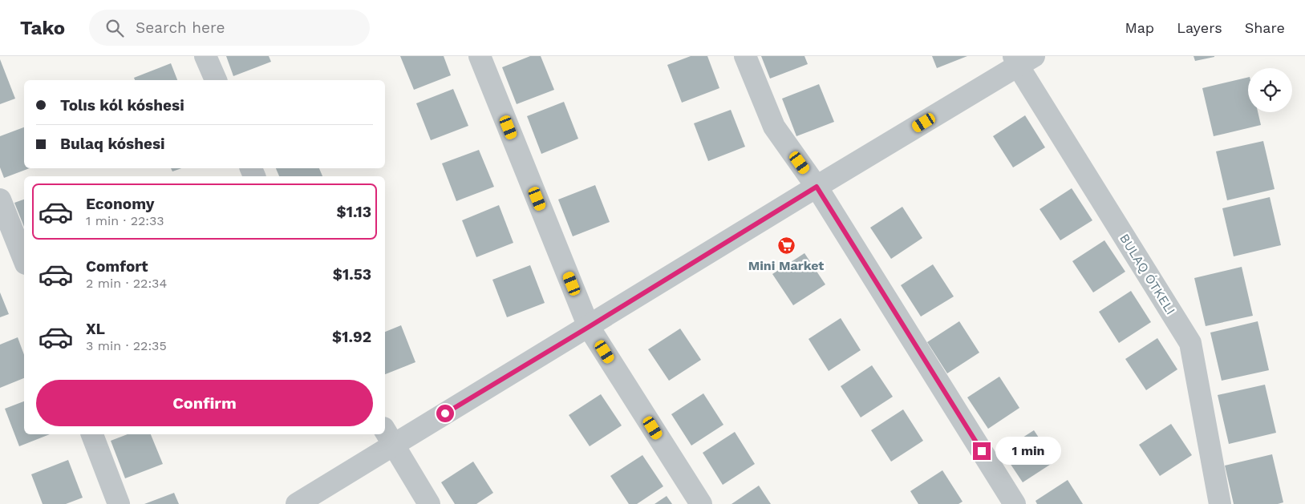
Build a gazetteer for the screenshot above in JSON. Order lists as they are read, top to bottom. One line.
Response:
{"streets":{"street":["BULAQ ÓTKELI"]},"places":{"supermarket":["Mini Market"]},"page":{"header":"Tako","search":"Search here","nav":["Map","Layers","Share"],"banner":["Tolıs kól kóshesi","Bulaq kóshesi"],"list":[{"name":"Economy","note":"1 min · 22:33","value":"$1.13"},{"name":"Comfort","note":"2 min · 22:34","value":"$1.53"},{"name":"XL","note":"3 min · 22:35","value":"$1.92"}],"buttons":"Confirm","bubble":"1 min"}}
